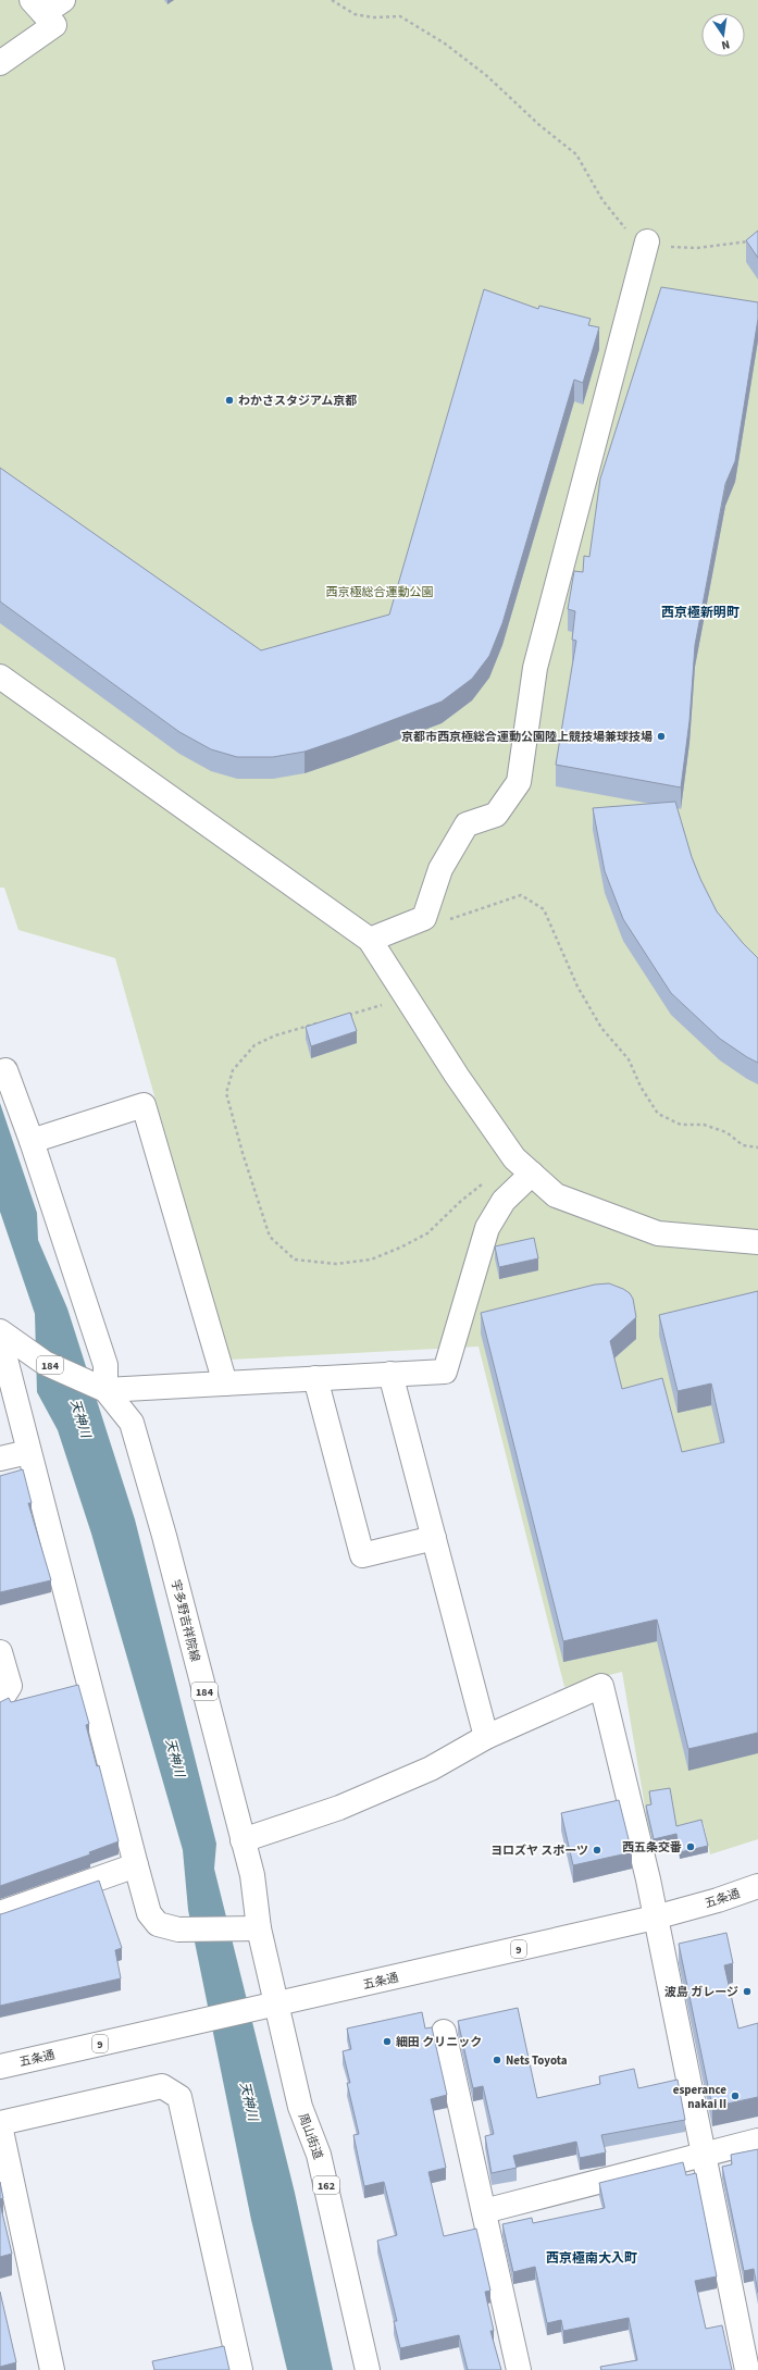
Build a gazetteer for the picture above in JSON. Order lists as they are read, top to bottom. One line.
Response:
{"streets":{"main road":["184","宇多野吉祥院線","五条通","9","周山街道","162"]},"crossings":[["宇多野吉祥院線","五条通"],["宇多野吉祥院線","周山街道"],["五条通","周山街道"]],"districts":["西京極新明町","西京極南大入町"],"water":["天神川"],"parks":["西京極総合運動公園"],"places":["わかさスタジアム京都","京都市西京極総合運動公園陸上競技場兼球技場","西五条交番","ヨロズヤ スポーツ","波島 ガレージ","細田 クリニック","Nets Toyota","esperance nakai II"],"north":"bottom"}
